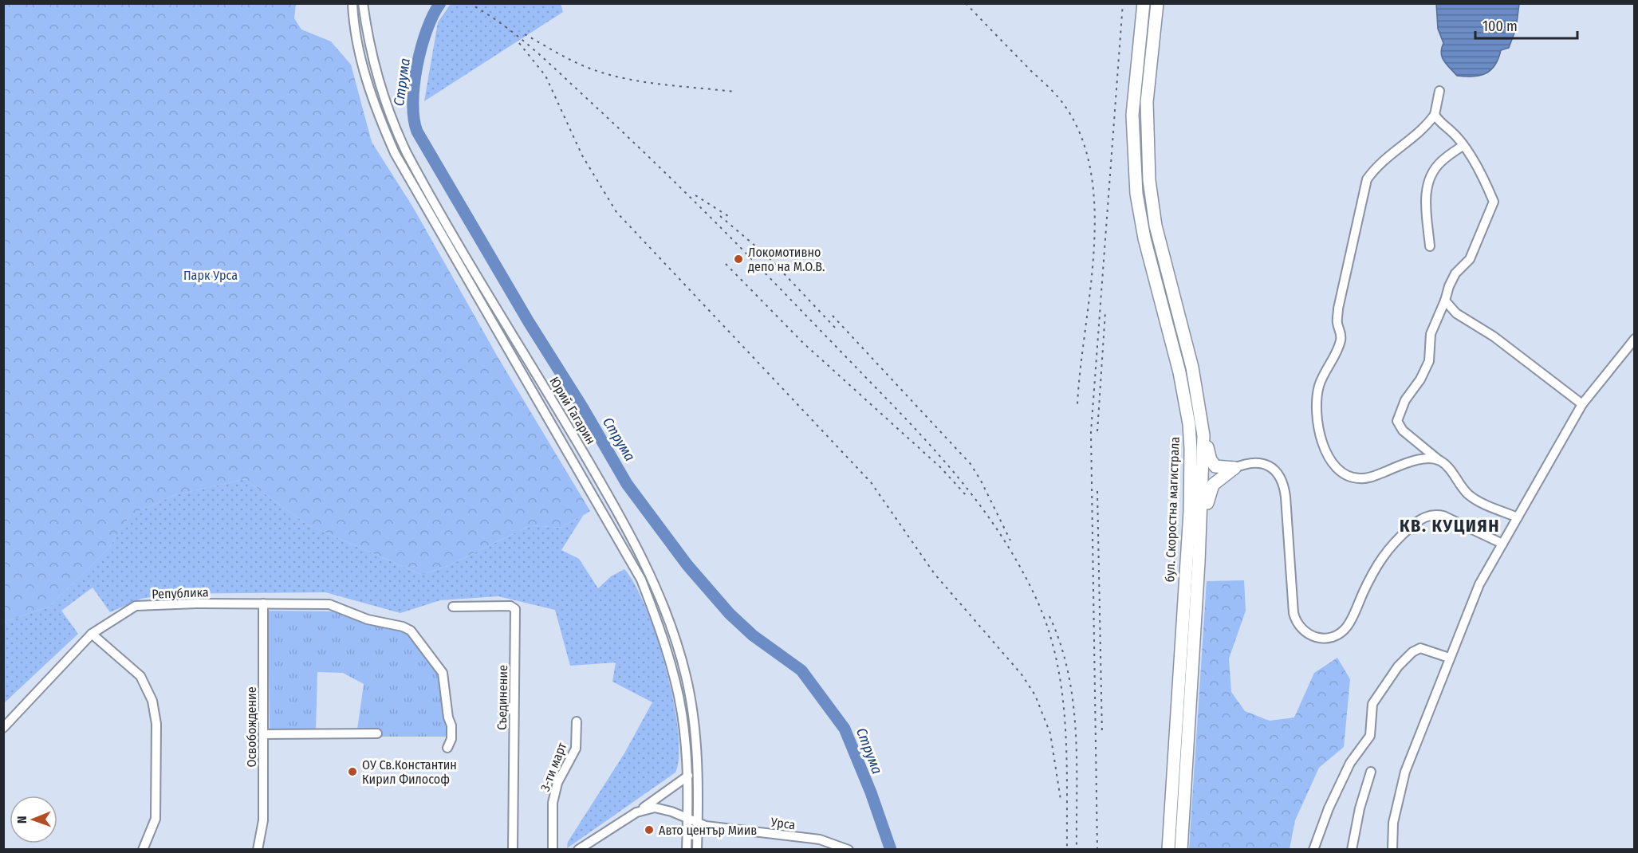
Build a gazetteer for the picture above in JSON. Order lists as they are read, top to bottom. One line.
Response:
{"streets":{"highway":["бул. Скоростна магистрала"],"street":["Юрий Гагарин","Република","Съединение","Освобождение","3-ти март","Урса"]},"crossings":[["Юрий Гагарин","Урса"],["Република","Освобождение"]],"districts":["КВ. КУЦИЯН"],"water":["Струма"],"parks":["Парк Урса"],"places":["Локомотивно депо на М.О.В.","ОУ Св.Константин Кирил Философ","Авто център Миив"],"scale_bar":"100 m","north":"left"}
